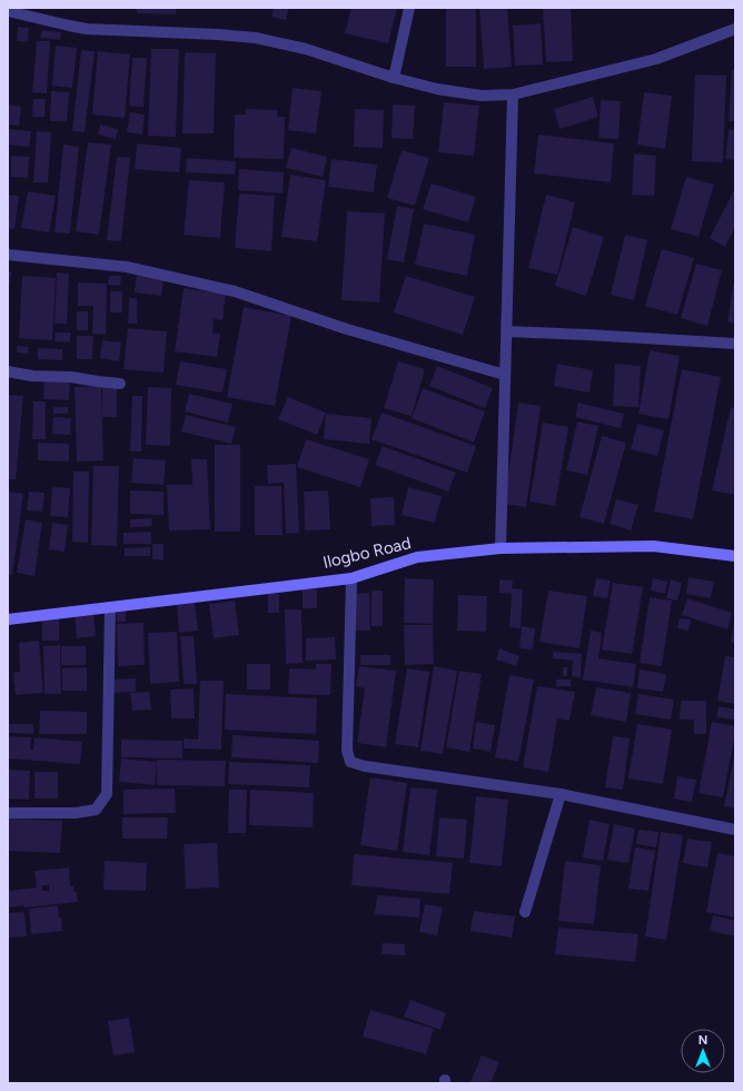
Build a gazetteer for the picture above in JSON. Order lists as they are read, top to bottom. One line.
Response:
{"streets":{"main road":["Ilogbo Road"]},"north":"top"}
